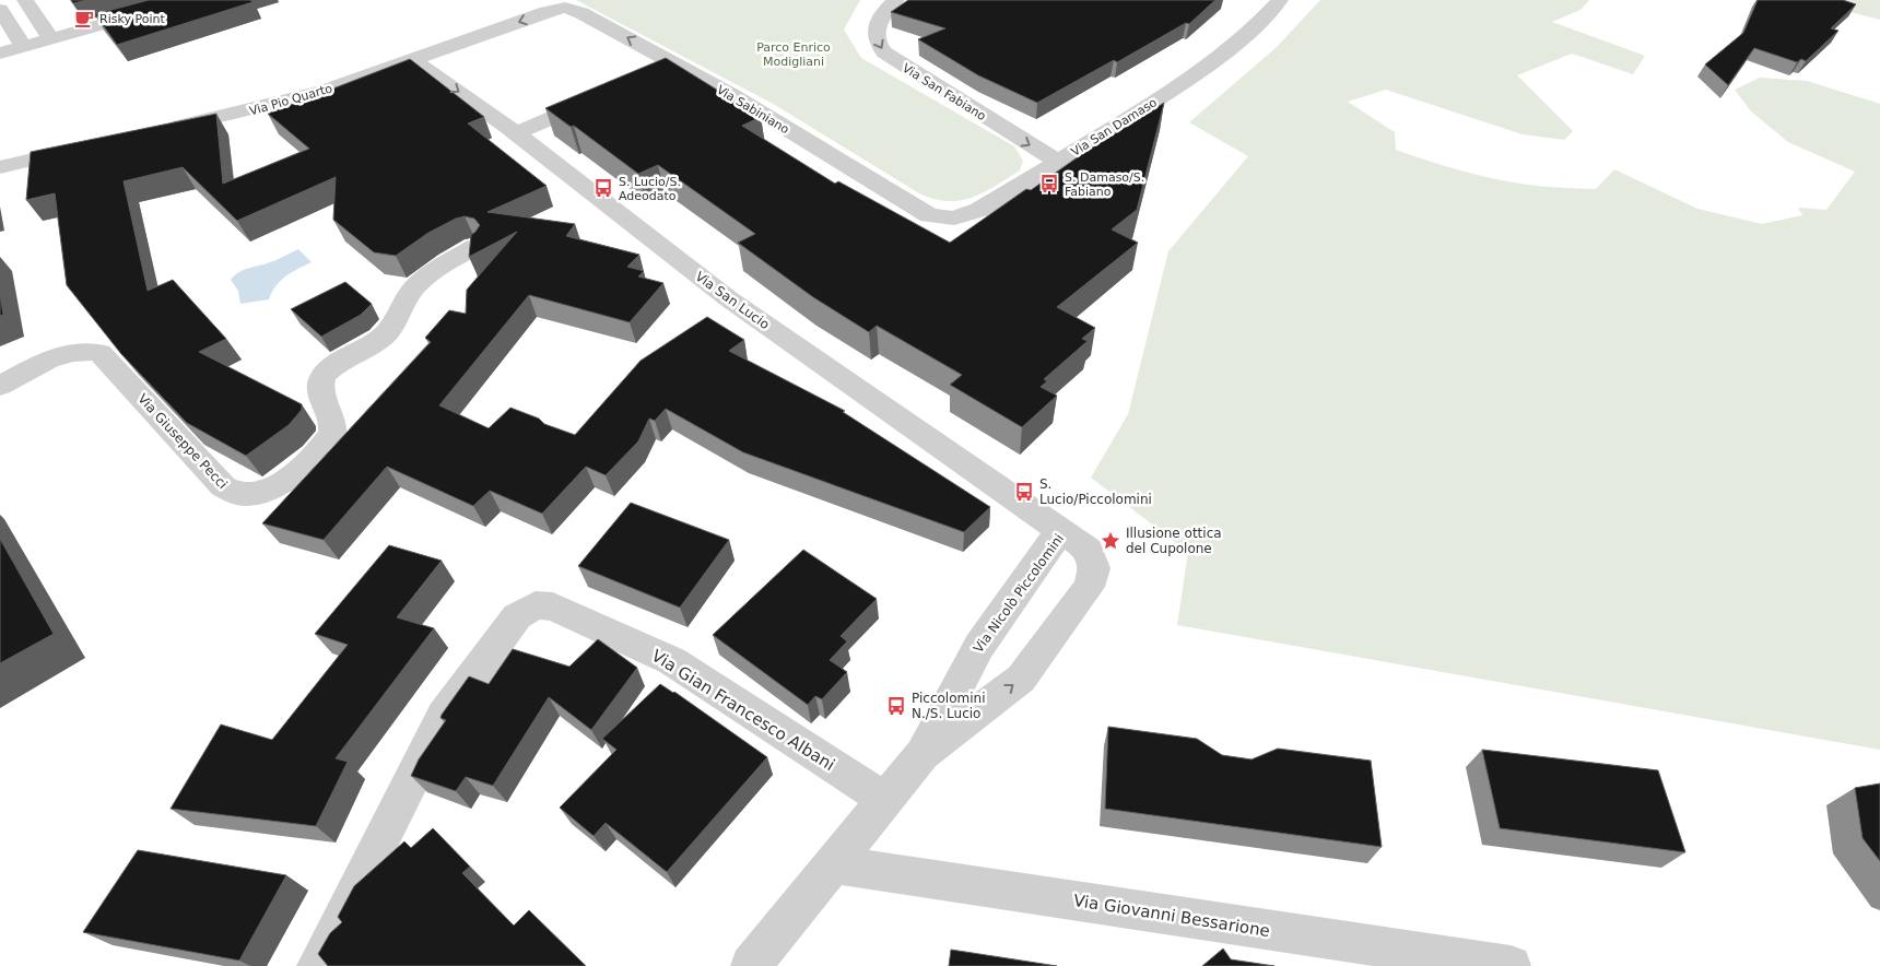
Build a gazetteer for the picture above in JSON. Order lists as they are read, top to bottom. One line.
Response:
{"streets":{"street":["Via San Fabiano","Via Pio Quarto","Via Sabiniano","Via San Damaso","Via San Lucio","Via Giuseppe Pecci","Via Nicolò Piccolomini","Via Gian Francesco Albani","Via Giovanni Bessarione"]},"crossings":[["Via San Fabiano","Via San Damaso"],["Via Pio Quarto","Via Sabiniano"],["Via Pio Quarto","Via San Lucio"],["Via Sabiniano","Via San Damaso"],["Via San Lucio","Via Nicolò Piccolomini"],["Via Nicolò Piccolomini","Via Gian Francesco Albani"],["Via Nicolò Piccolomini","Via Giovanni Bessarione"]],"one_way":["Via San Fabiano"],"parks":["Parco Enrico Modigliani"],"places":{"cafe":["Risky Point"],"bus stop":["S. Damaso/S. Fabiano","S. Lucio/S. Adeodato","S. Lucio/Piccolomini","Piccolomini N./S. Lucio"],"place":["Illusione ottica del Cupolone"]}}
